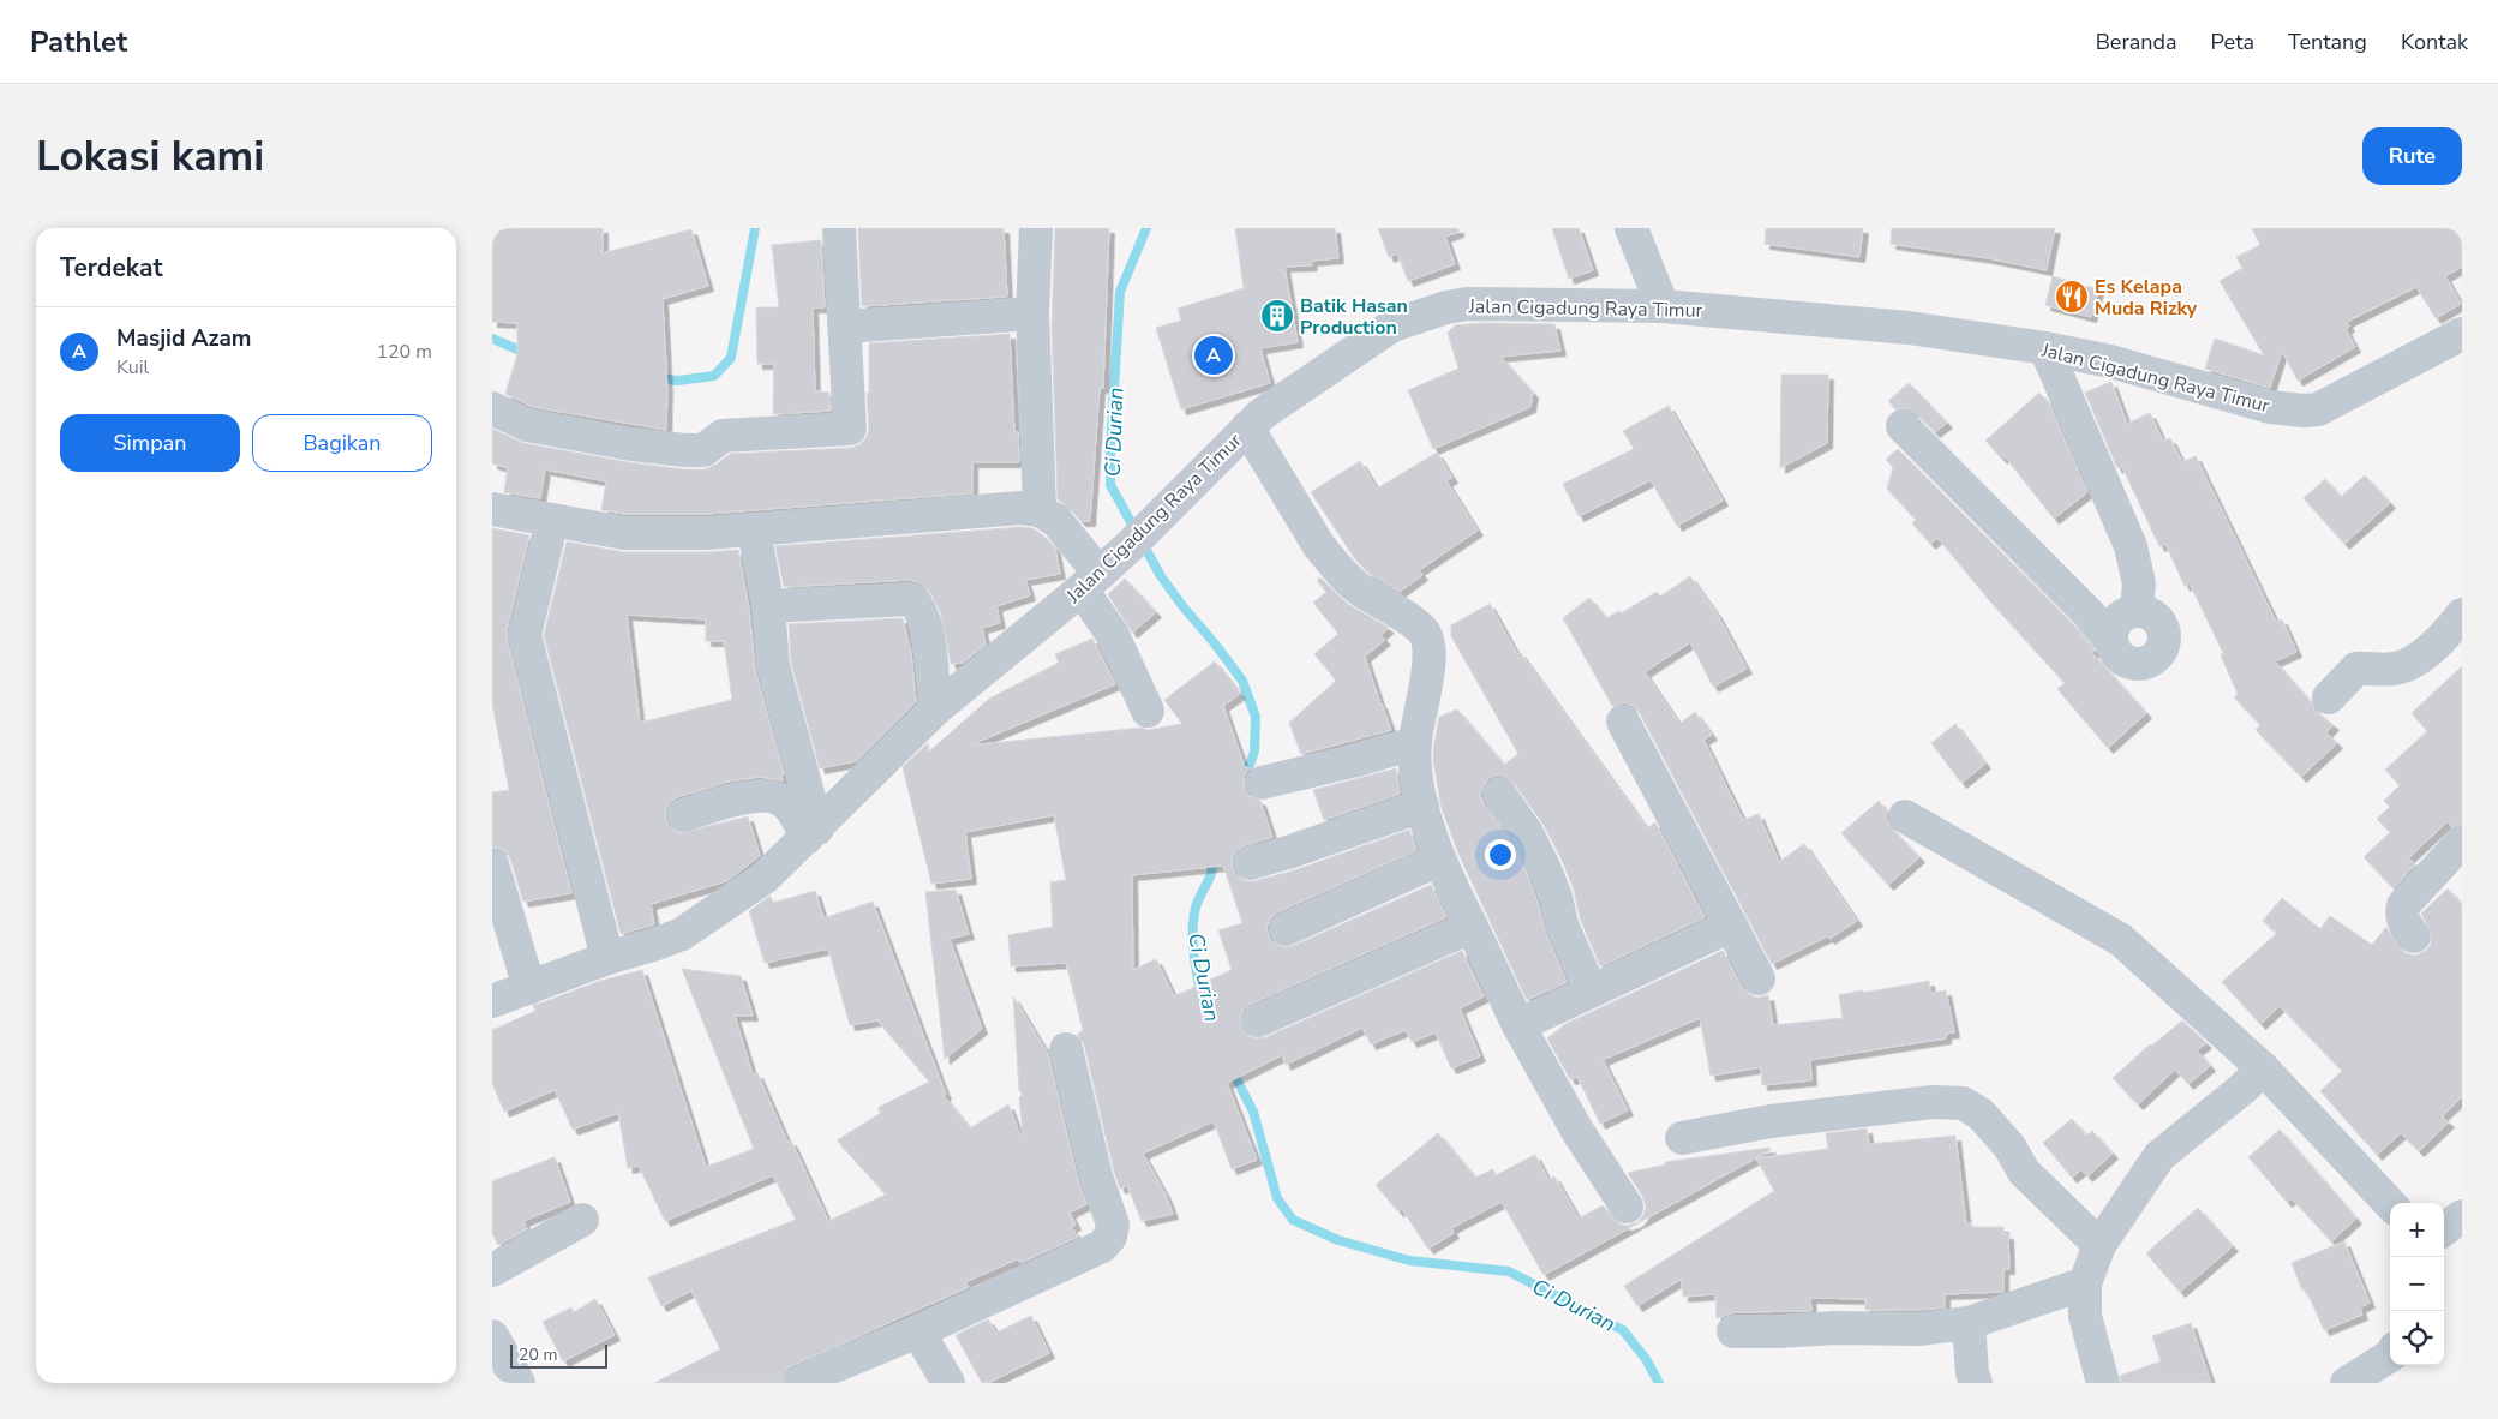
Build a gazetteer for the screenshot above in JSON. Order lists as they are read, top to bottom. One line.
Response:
{"streets":{"street":["Jalan Cigadung Raya Timur"]},"water":["Ci Durian"],"places":{"restaurant":["Es Kelapa Muda Rizky"],"building":["Batik Hasan Production"]},"scale_bar":"20 m","page":{"header":"Pathlet","nav":["Beranda","Peta","Tentang","Kontak"],"buttons":["Rute",["Simpan","Bagikan"]],"title":"Lokasi kami","heading":"Terdekat","list":[{"mark":"A","name":"Masjid Azam","note":"Kuil","value":"120 m"}],"pins":"A","map_buttons":["+","−"],"scale":"20 m"}}
